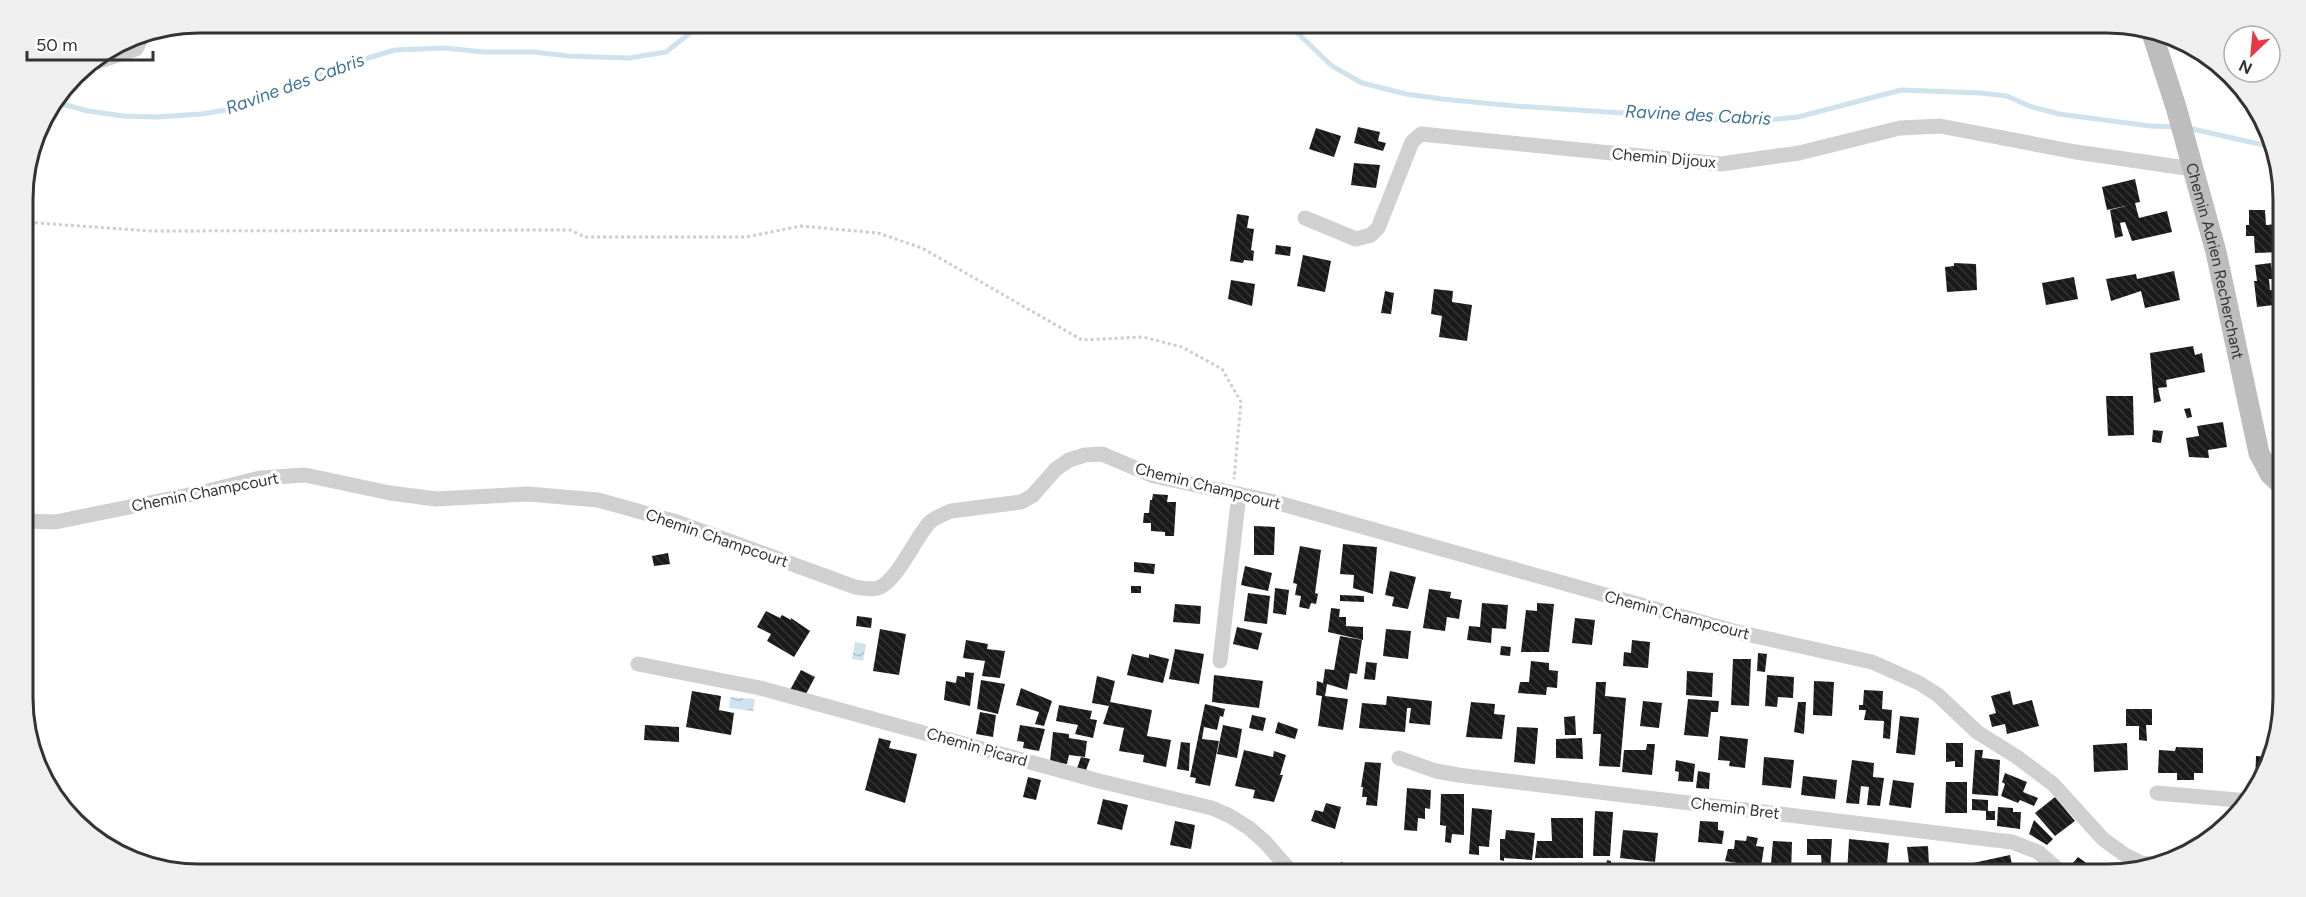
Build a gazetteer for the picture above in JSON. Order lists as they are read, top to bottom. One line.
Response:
{"streets":{"main road":["Chemin Adrien Recherchant"],"street":["Chemin Dijoux","Chemin Champcourt","Chemin Picard","Chemin Bret"]},"crossings":[["Chemin Dijoux","Chemin Adrien Recherchant"]],"water":["Ravine des Cabris"],"scale_bar":"50 m","north":"bottom left"}
